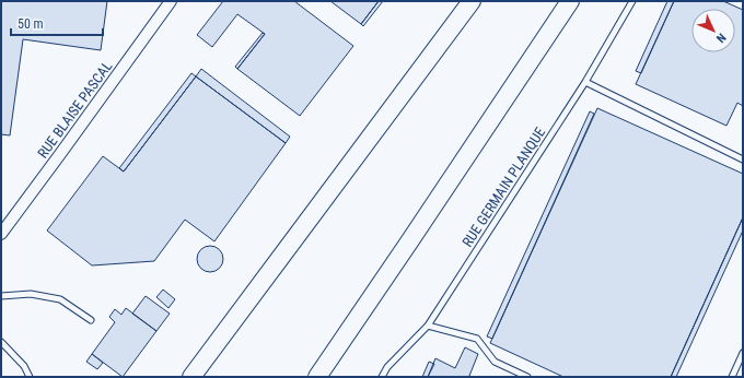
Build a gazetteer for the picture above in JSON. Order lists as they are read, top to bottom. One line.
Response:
{"streets":{"street":["RUE BLAISE PASCAL"],"lane":["RUE GERMAIN PLANQUE"]},"scale_bar":"50 m","north":"bottom right"}
